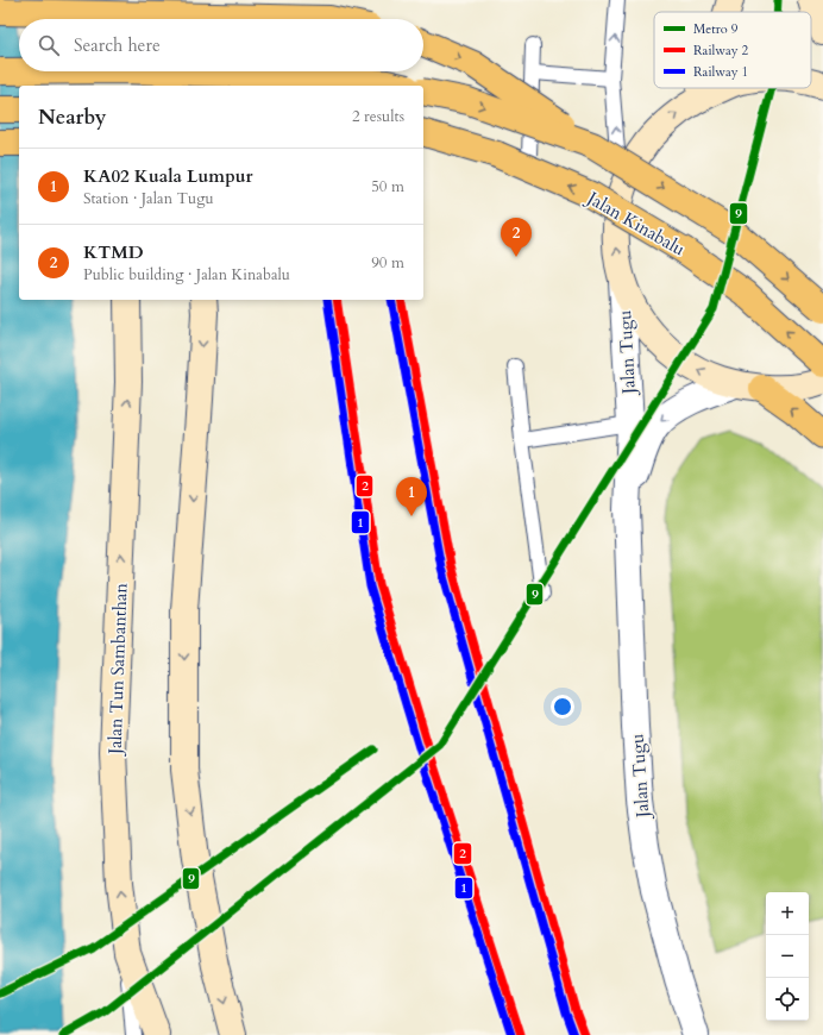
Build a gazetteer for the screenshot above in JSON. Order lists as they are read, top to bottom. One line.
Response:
{"streets":{"highway":["Jalan Kinabalu"],"main road":["Jalan Tun Sambanthan"],"street":["Jalan Tugu"]},"lines":["metro line 9","rail line 2","rail line 1"],"legend":["Metro 9","Railway 2","Railway 1"],"page":{"search":"Search here","heading":["Nearby","2 results"],"list":[{"mark":"1","name":"KA02 Kuala Lumpur","note":"Station · Jalan Tugu","value":"50 m"},{"mark":"2","name":"KTMD","note":"Public building · Jalan Kinabalu","value":"90 m"}],"pins":["2","1"],"map_buttons":["+","−"]}}
